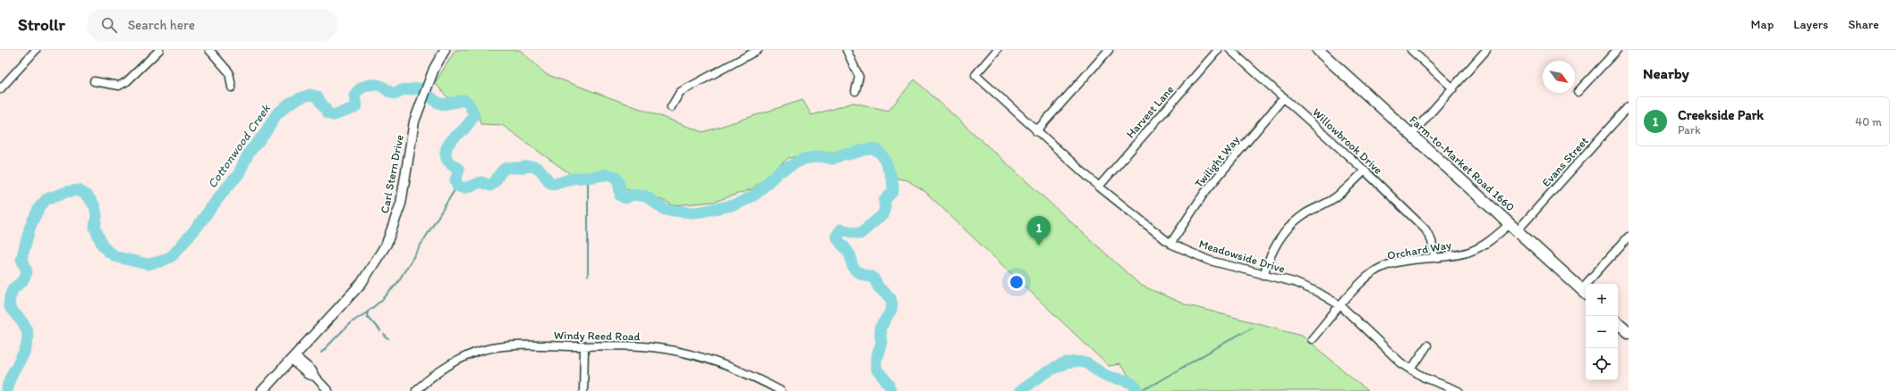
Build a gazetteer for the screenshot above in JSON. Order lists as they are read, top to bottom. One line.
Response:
{"streets":{"main road":["Farm-to-Market Road 1660"],"street":["Harvest Lane","Willowbrook Drive","Twilight Way","Evans Street","Carl Stern Drive","Orchard Way","Meadowside Drive","Windy Reed Road"]},"crossings":[["Harvest Lane","Meadowside Drive"],["Willowbrook Drive","Twilight Way"],["Willowbrook Drive","Orchard Way"],["Twilight Way","Meadowside Drive"],["Evans Street","Farm-to-Market Road 1660"],["Evans Street","Orchard Way"],["Farm-to-Market Road 1660","Orchard Way"],["Orchard Way","Meadowside Drive"]],"water":["Cottonwood Creek"],"north":"bottom right","page":{"header":"Strollr","search":"Search here","nav":["Map","Layers","Share"],"heading":"Nearby","list":[{"mark":"1","name":"Creekside Park","note":"Park","value":"40 m"}],"pins":"1","map_buttons":["+","−"]}}
